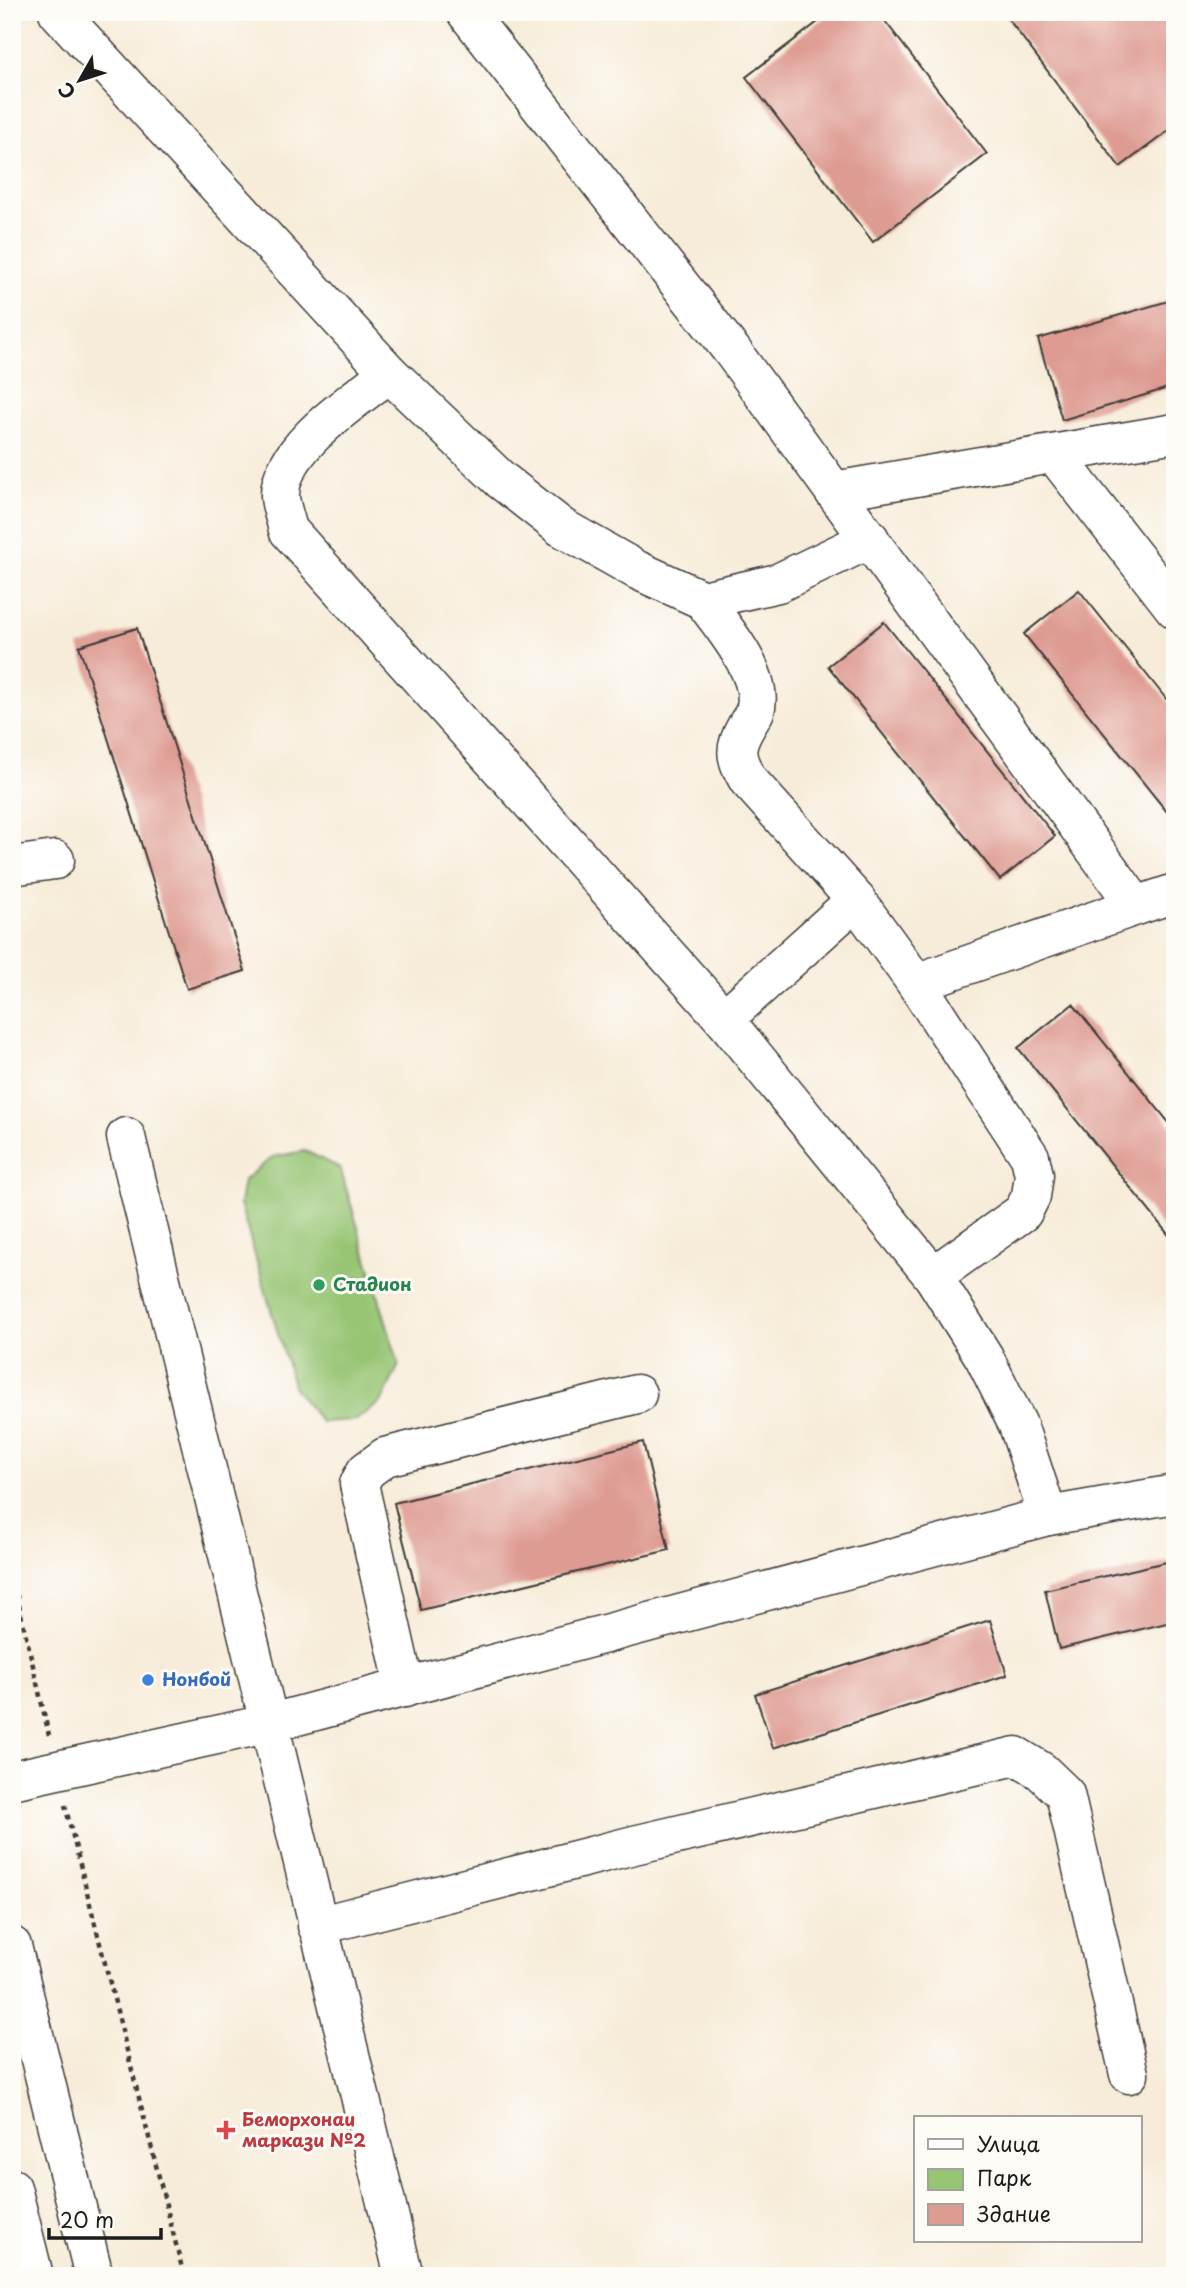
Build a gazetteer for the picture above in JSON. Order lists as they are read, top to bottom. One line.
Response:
{"places":{"other":["Стадион","Нонбой"],"health":["Беморхонаи маркази №2"]},"legend":["Улица","Парк","Здание"],"scale_bar":"20 m","north":"bottom left"}
